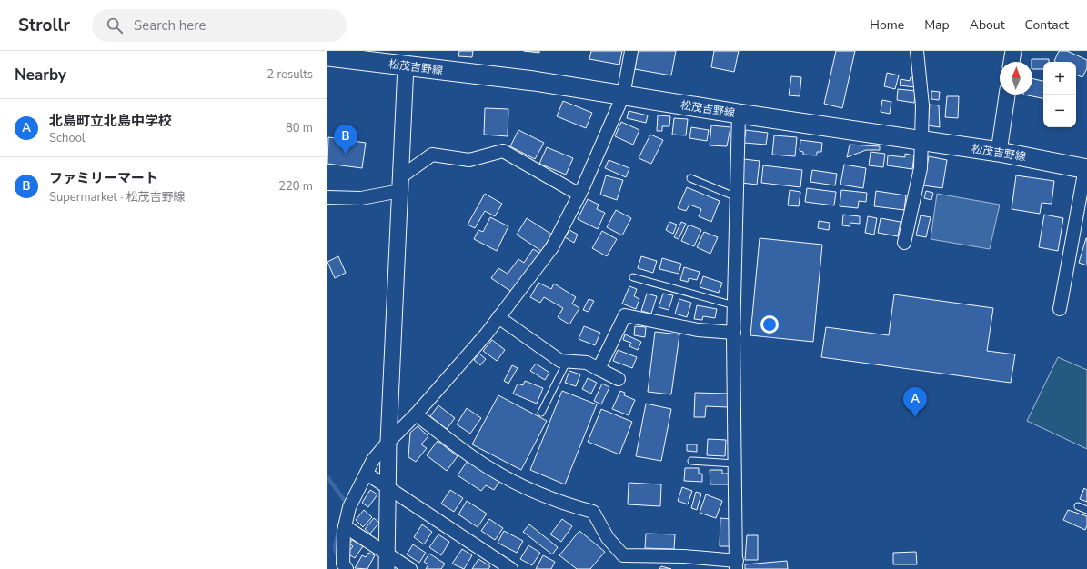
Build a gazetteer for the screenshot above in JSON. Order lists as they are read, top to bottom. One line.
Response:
{"streets":{"main road":["松茂吉野線"]},"north":"top","page":{"header":"Strollr","search":"Search here","nav":["Home","Map","About","Contact"],"heading":["Nearby","2 results"],"map_buttons":["+","−"],"list":[{"mark":"A","name":"北島町立北島中学校","note":"School","value":"80 m"},{"mark":"B","name":"ファミリーマート","note":"Supermarket · 松茂吉野線","value":"220 m"}],"pins":["B","A"]}}
